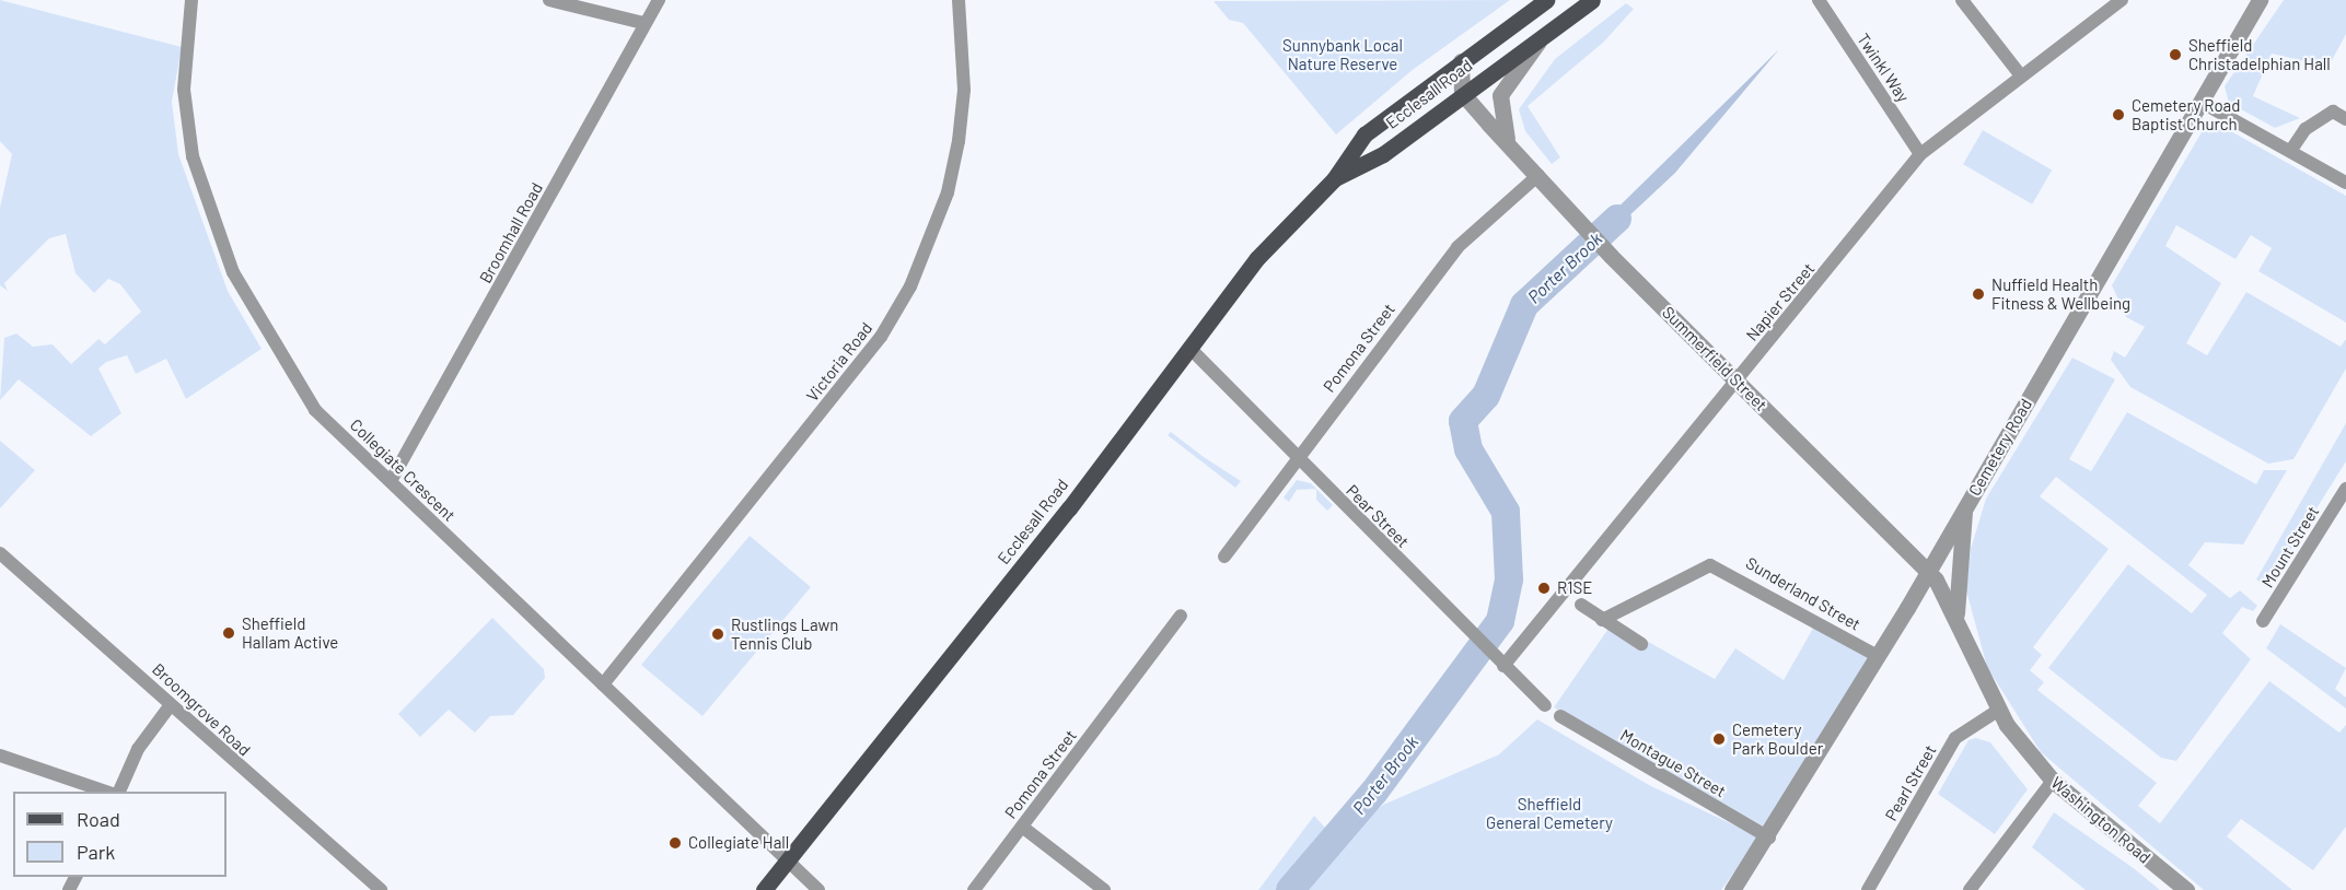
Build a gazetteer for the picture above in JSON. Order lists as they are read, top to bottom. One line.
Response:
{"streets":{"main road":["Ecclesall Road"],"street":["Twinkl Way","Broomhall Road","Napier Street","Pomona Street","Summerfield Street","Victoria Road","Cemetery Road","Collegiate Crescent","Pear Street","Mount Street","Sunderland Street","Broomgrove Road","Montague Street","Pearl Street","Washington Road"]},"crossings":[["Twinkl Way","Napier Street"],["Ecclesall Road","Summerfield Street"],["Ecclesall Road","Collegiate Crescent"],["Ecclesall Road","Pear Street"],["Broomhall Road","Collegiate Crescent"],["Napier Street","Summerfield Street"],["Napier Street","Pear Street"],["Pomona Street","Summerfield Street"],["Pomona Street","Pear Street"],["Summerfield Street","Cemetery Road"],["Summerfield Street","Washington Road"],["Victoria Road","Collegiate Crescent"],["Cemetery Road","Sunderland Street"],["Cemetery Road","Montague Street"],["Cemetery Road","Washington Road"],["Pearl Street","Washington Road"]],"water":["Porter Brook"],"parks":["Sunnybank Local Nature Reserve","Sheffield General Cemetery"],"places":["Sheffield Christadelphian Hall","Cemetery Road Baptist Church","Nuffield Health Fitness & Wellbeing","R1SE","Sheffield Hallam Active","Rustlings Lawn Tennis Club","Cemetery Park Boulder","Collegiate Hall"],"legend":["Road","Park"]}
